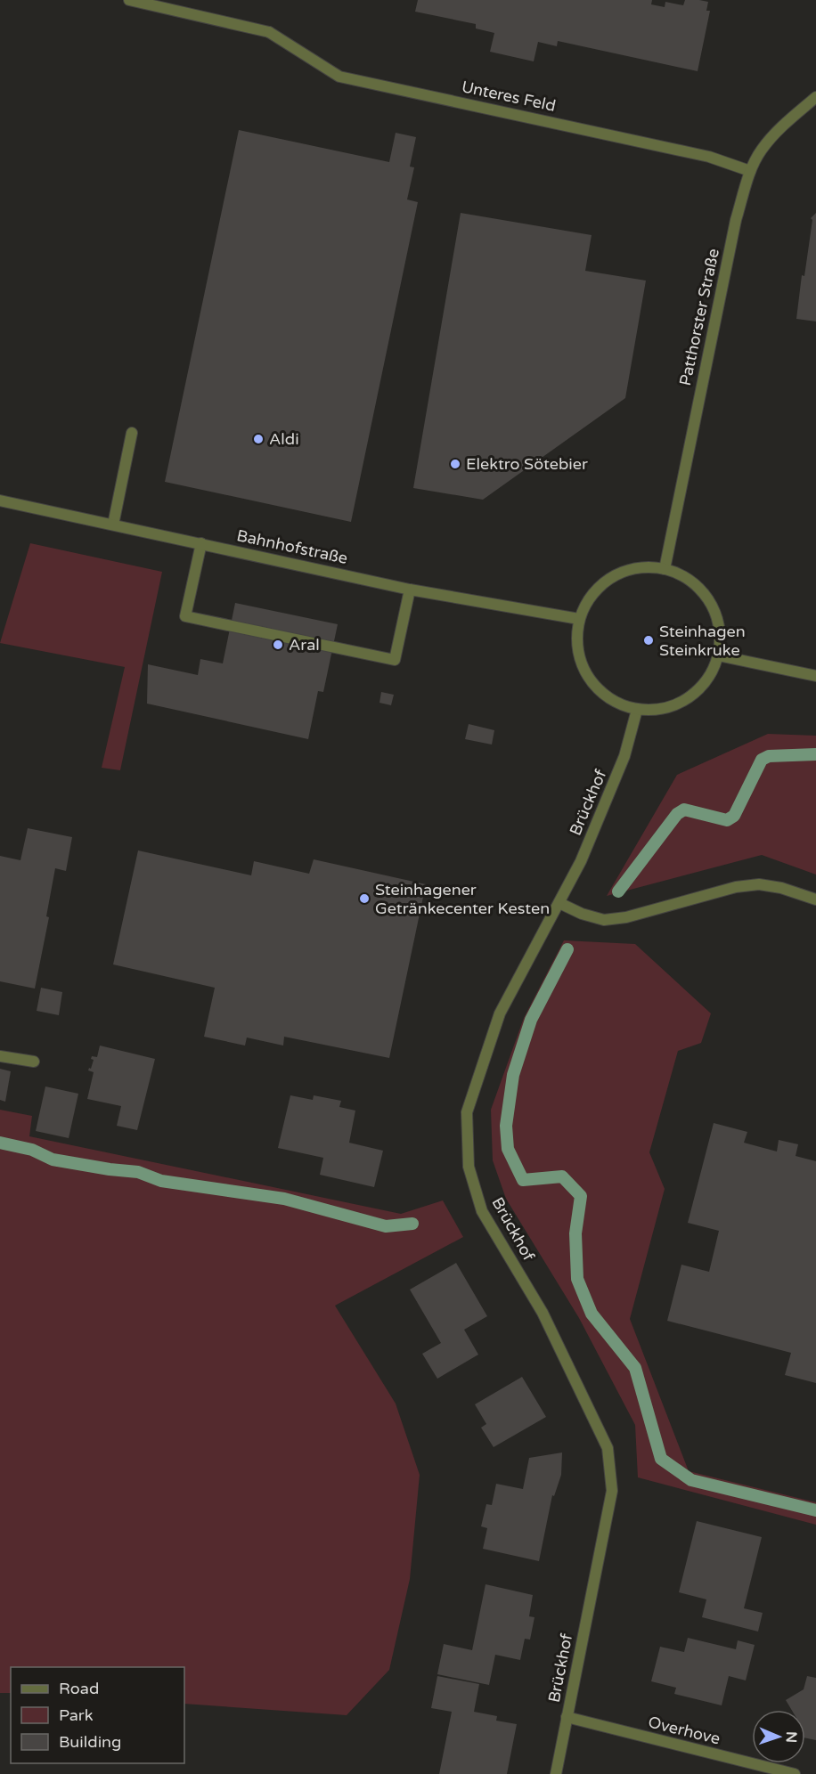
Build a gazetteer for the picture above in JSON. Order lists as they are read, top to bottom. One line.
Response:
{"streets":{"street":["Unteres Feld","Patthorster Straße","Bahnhofstraße","Brückhof","Overhove"]},"crossings":[["Unteres Feld","Patthorster Straße"],["Patthorster Straße","Bahnhofstraße"],["Patthorster Straße","Brückhof"],["Bahnhofstraße","Brückhof"],["Brückhof","Overhove"]],"places":["Aldi","Elektro Sötebier","Steinhagen Steinkruke","Aral","Steinhagener Getränkecenter Kesten"],"legend":["Road","Park","Building"],"north":"right"}
